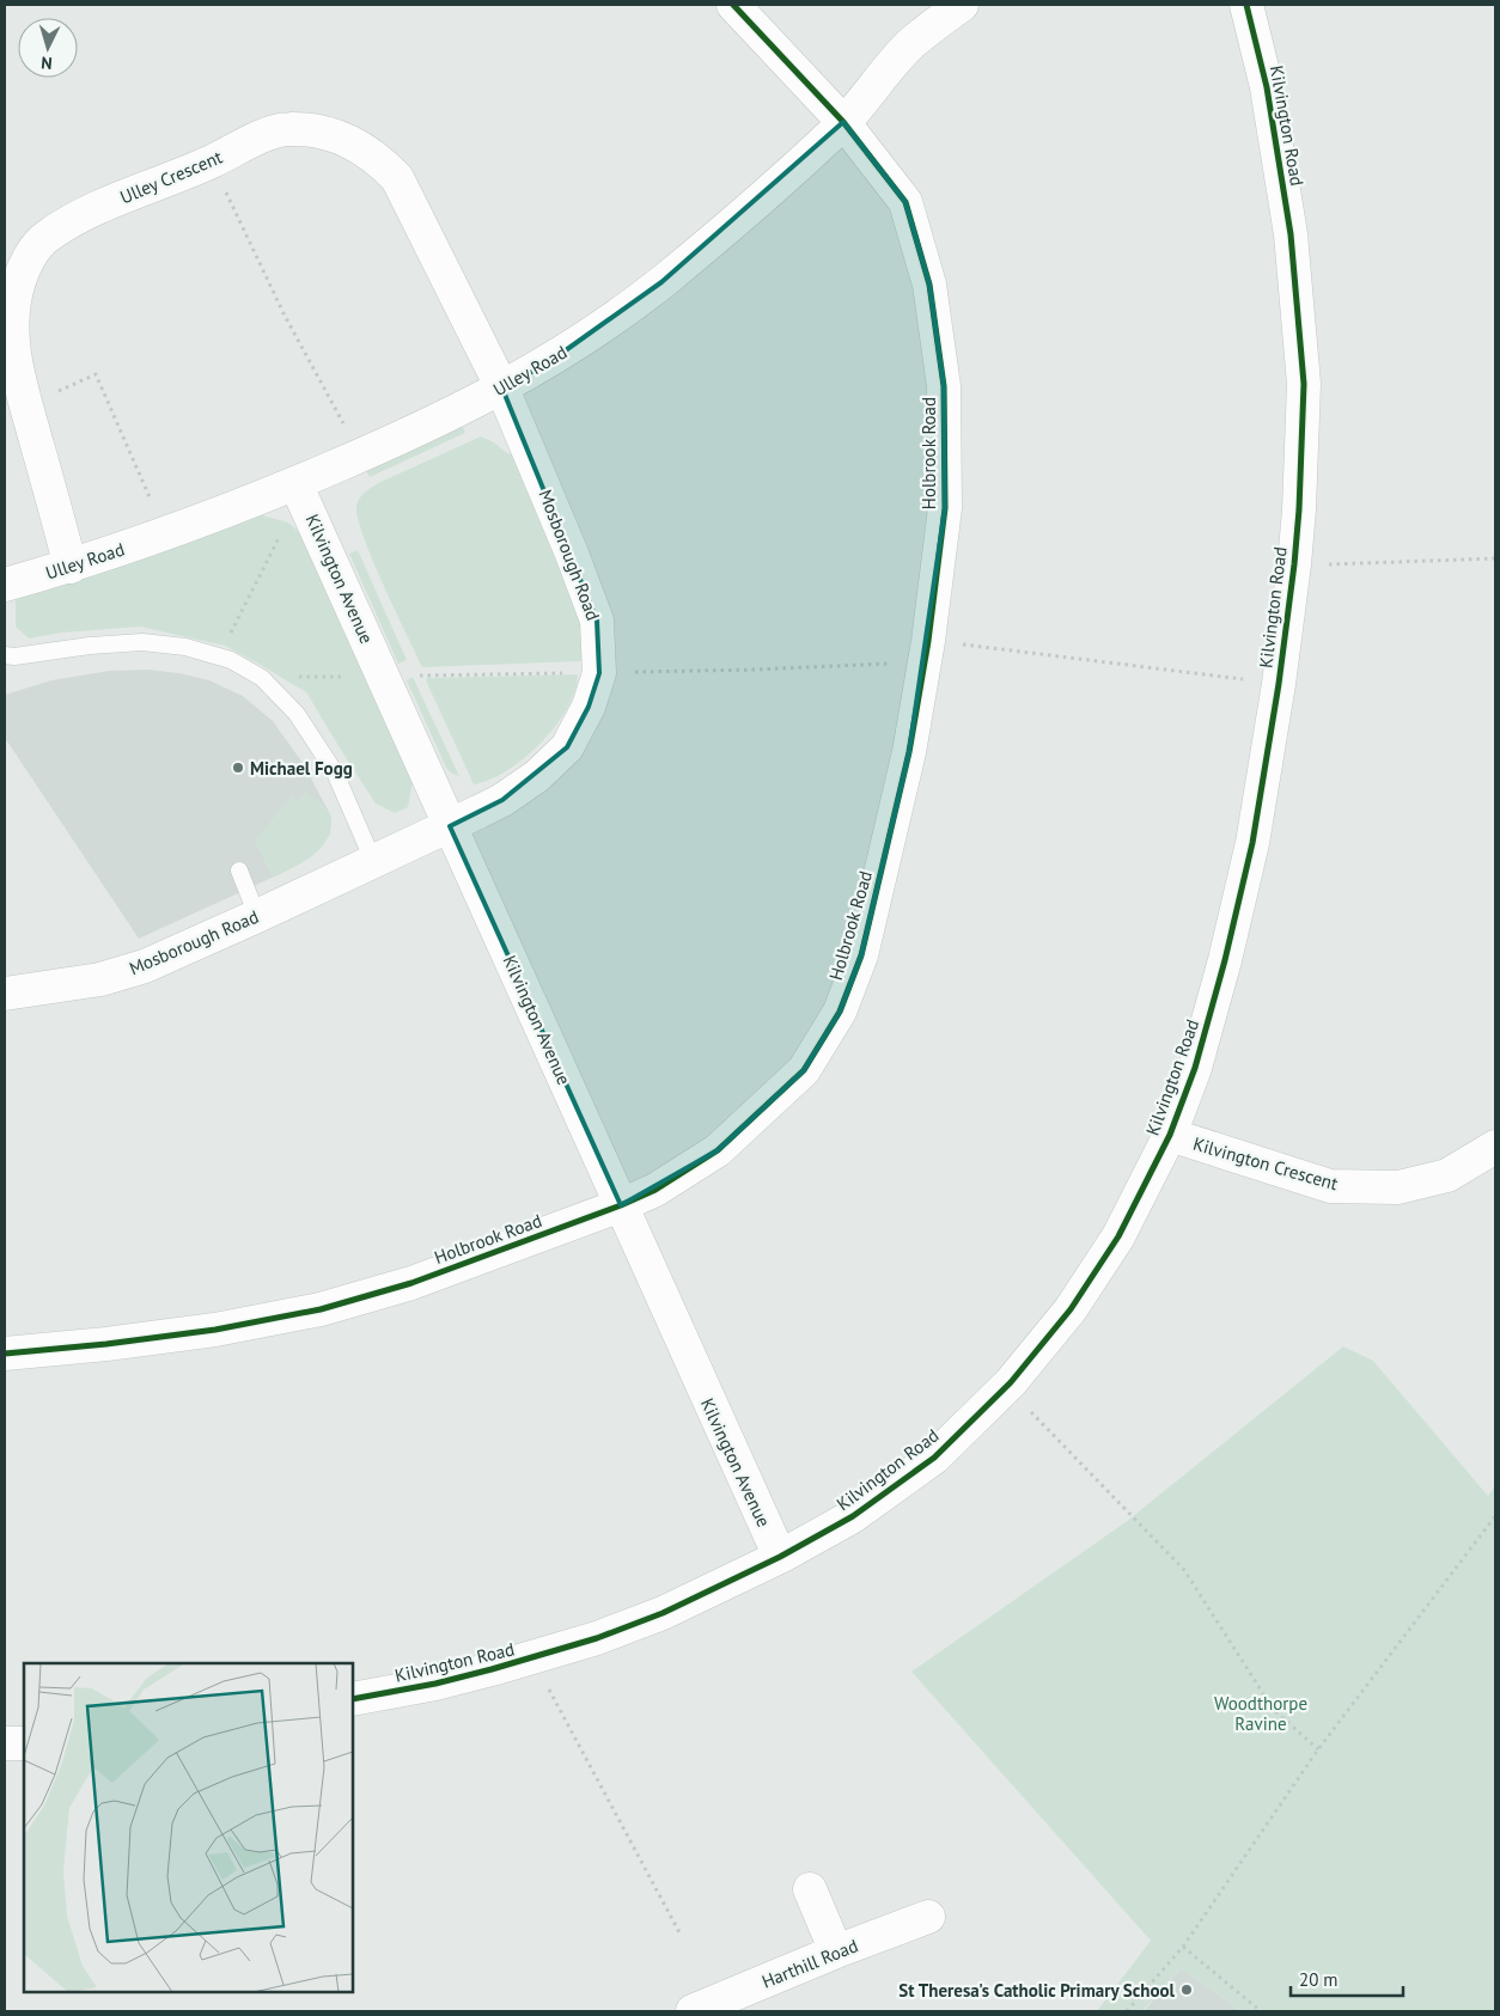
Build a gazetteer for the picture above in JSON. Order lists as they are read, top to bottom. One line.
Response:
{"streets":{"street":["Kilvington Road","Ulley Crescent","Ulley Road","Holbrook Road","Mosborough Road","Kilvington Avenue","Kilvington Crescent","Harthill Road"]},"crossings":[["Kilvington Road","Kilvington Avenue"],["Kilvington Road","Kilvington Crescent"],["Ulley Crescent","Ulley Road"],["Ulley Crescent","Mosborough Road"],["Ulley Road","Holbrook Road"],["Ulley Road","Mosborough Road"],["Ulley Road","Kilvington Avenue"],["Holbrook Road","Kilvington Avenue"],["Mosborough Road","Kilvington Avenue"]],"parks":["Woodthorpe Ravine"],"places":["Michael Fogg","St Theresa's Catholic Primary School"],"scale_bar":"20 m","north":"bottom"}
